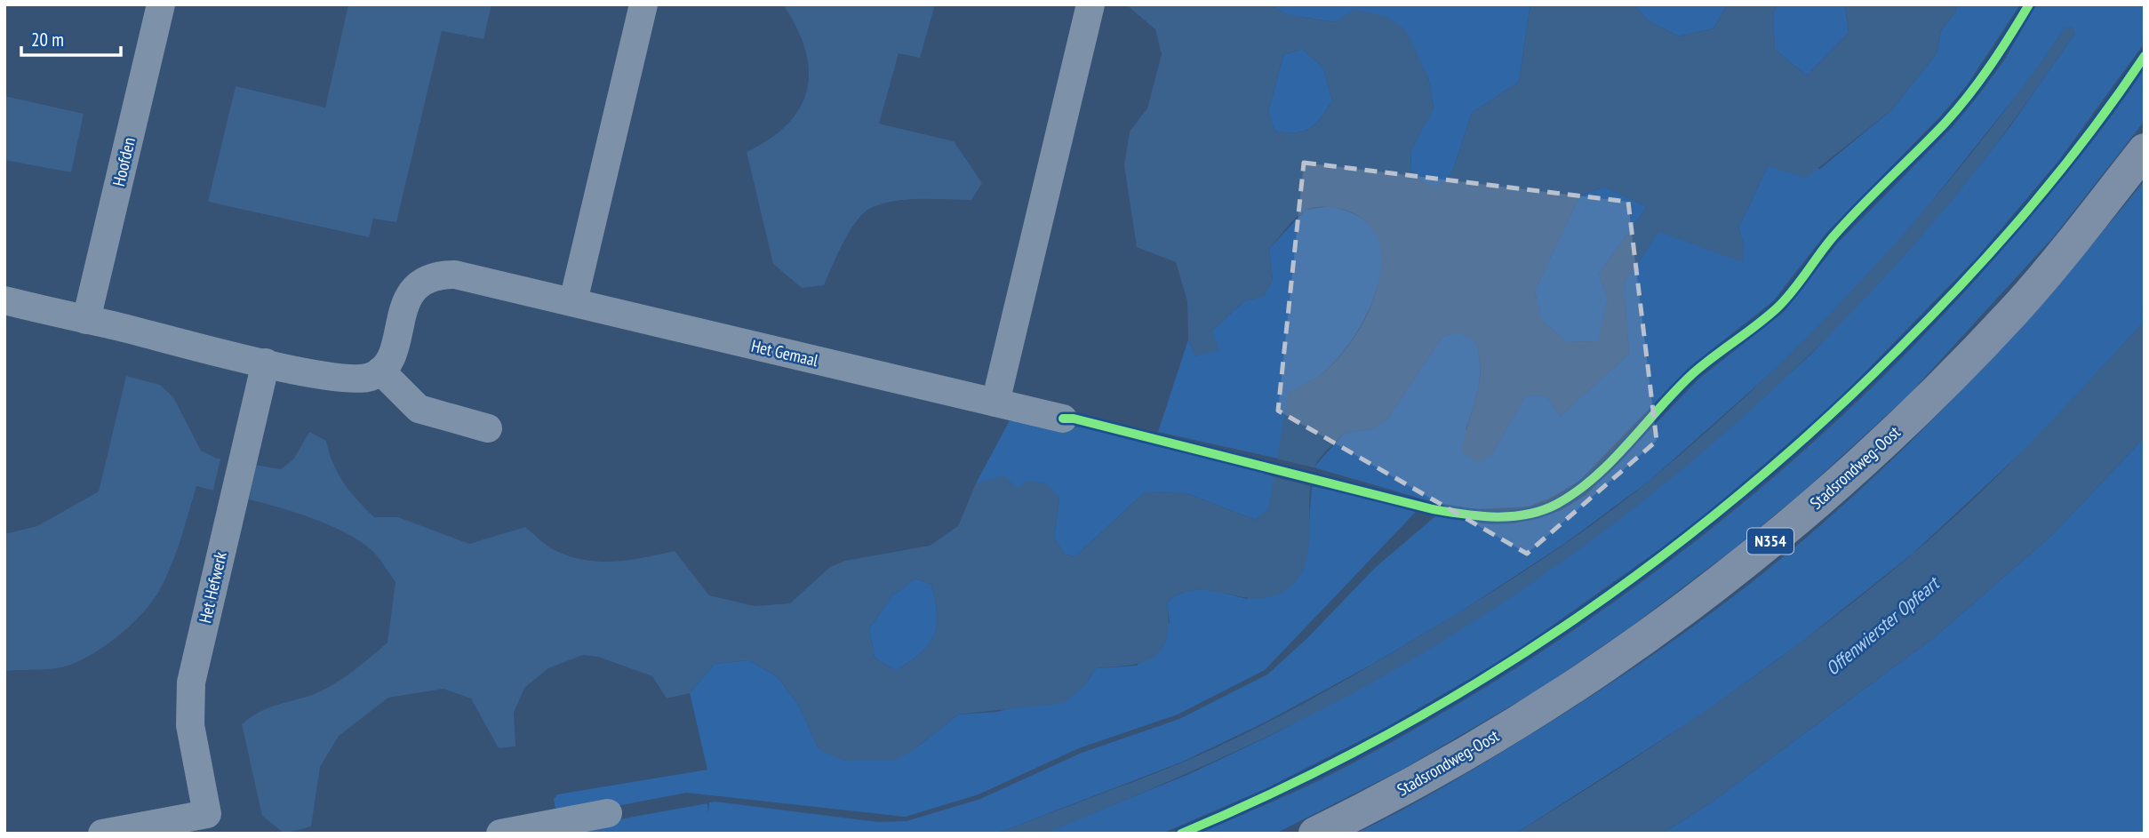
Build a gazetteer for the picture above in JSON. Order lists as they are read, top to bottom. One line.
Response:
{"streets":{"main road":["Stadsrondweg-Oost","N354"],"street":["Hoofden","Het Gemaal","Het Hefwerk"]},"water":["Offenwierster Opfeart"],"scale_bar":"20 m"}
